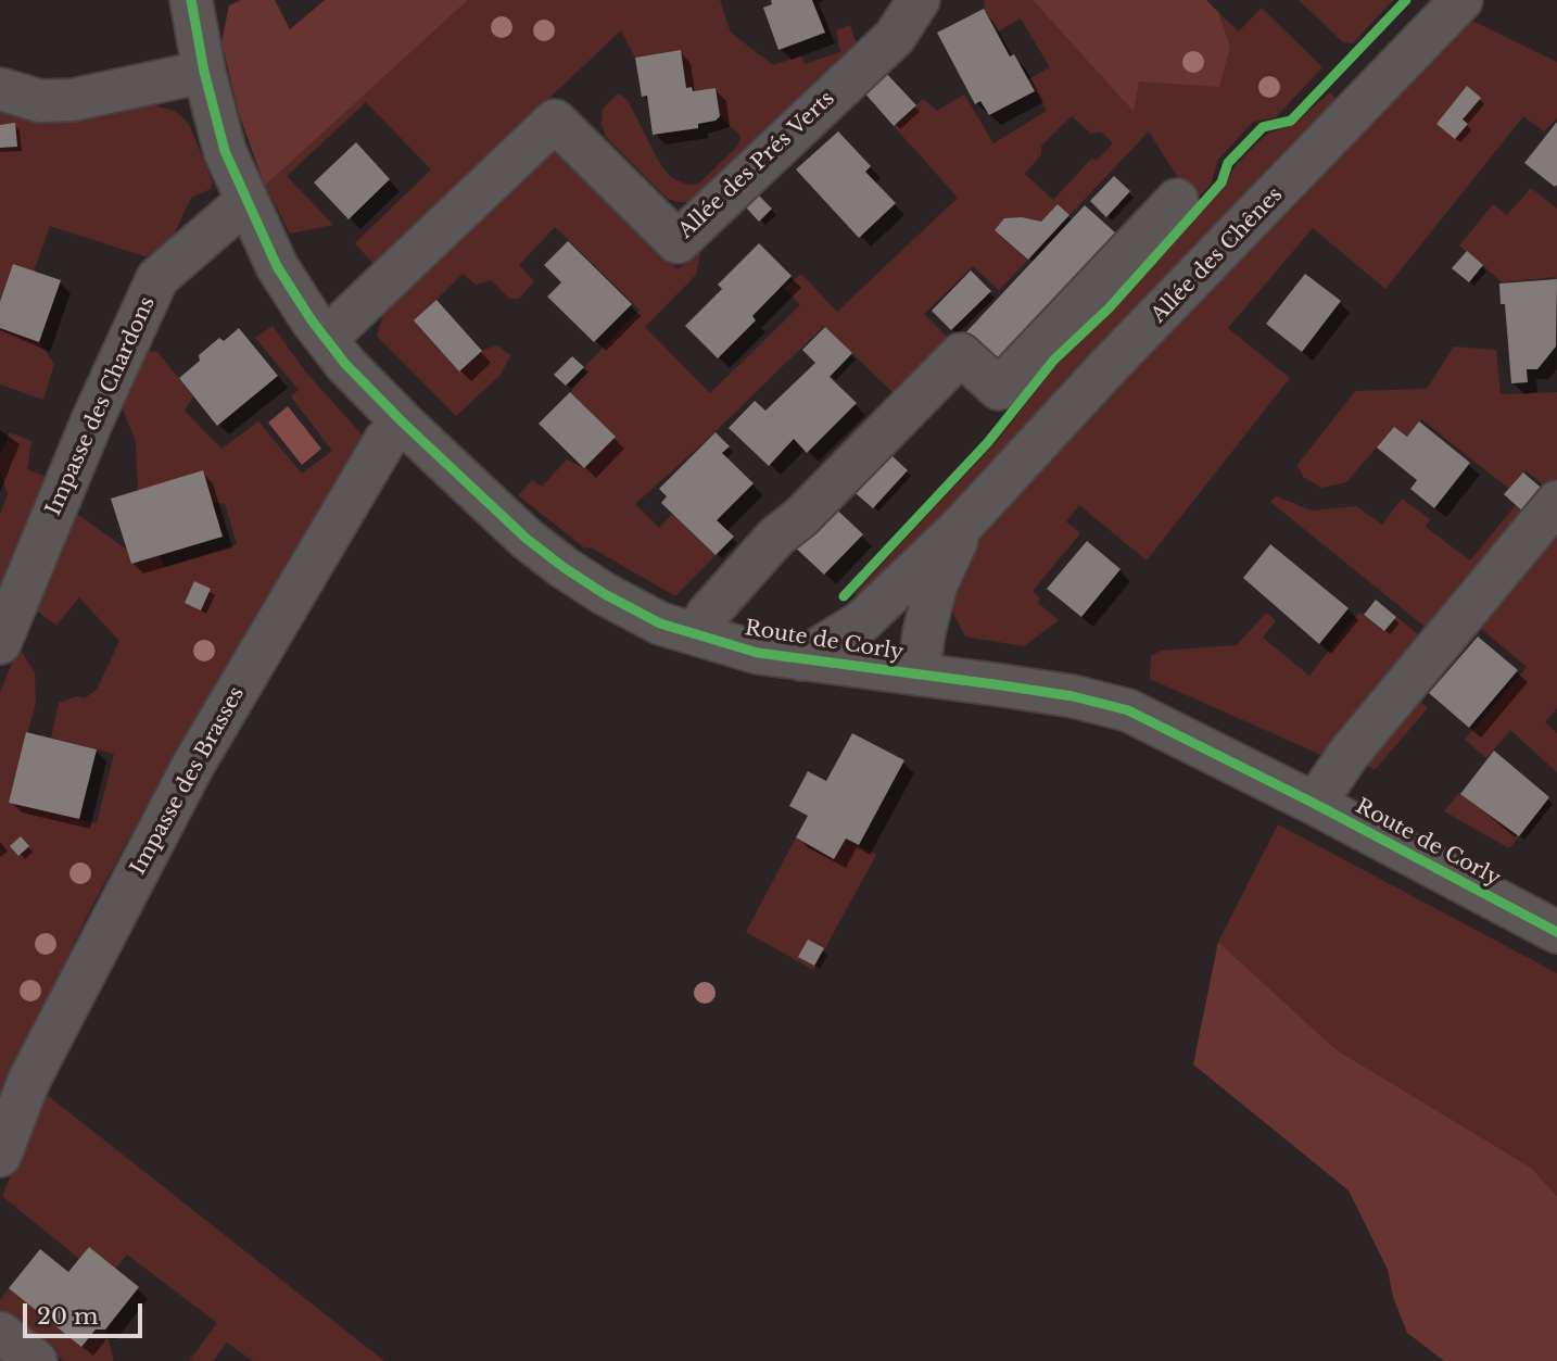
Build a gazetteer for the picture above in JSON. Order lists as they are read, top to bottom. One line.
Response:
{"streets":{"street":["Allée des Prés Verts","Allée des Chênes","Impasse des Chardons","Route de Corly","Impasse des Brasses"]},"crossings":[["Allée des Prés Verts","Route de Corly"],["Allée des Chênes","Route de Corly"],["Impasse des Chardons","Route de Corly"],["Route de Corly","Impasse des Brasses"]],"scale_bar":"20 m"}
